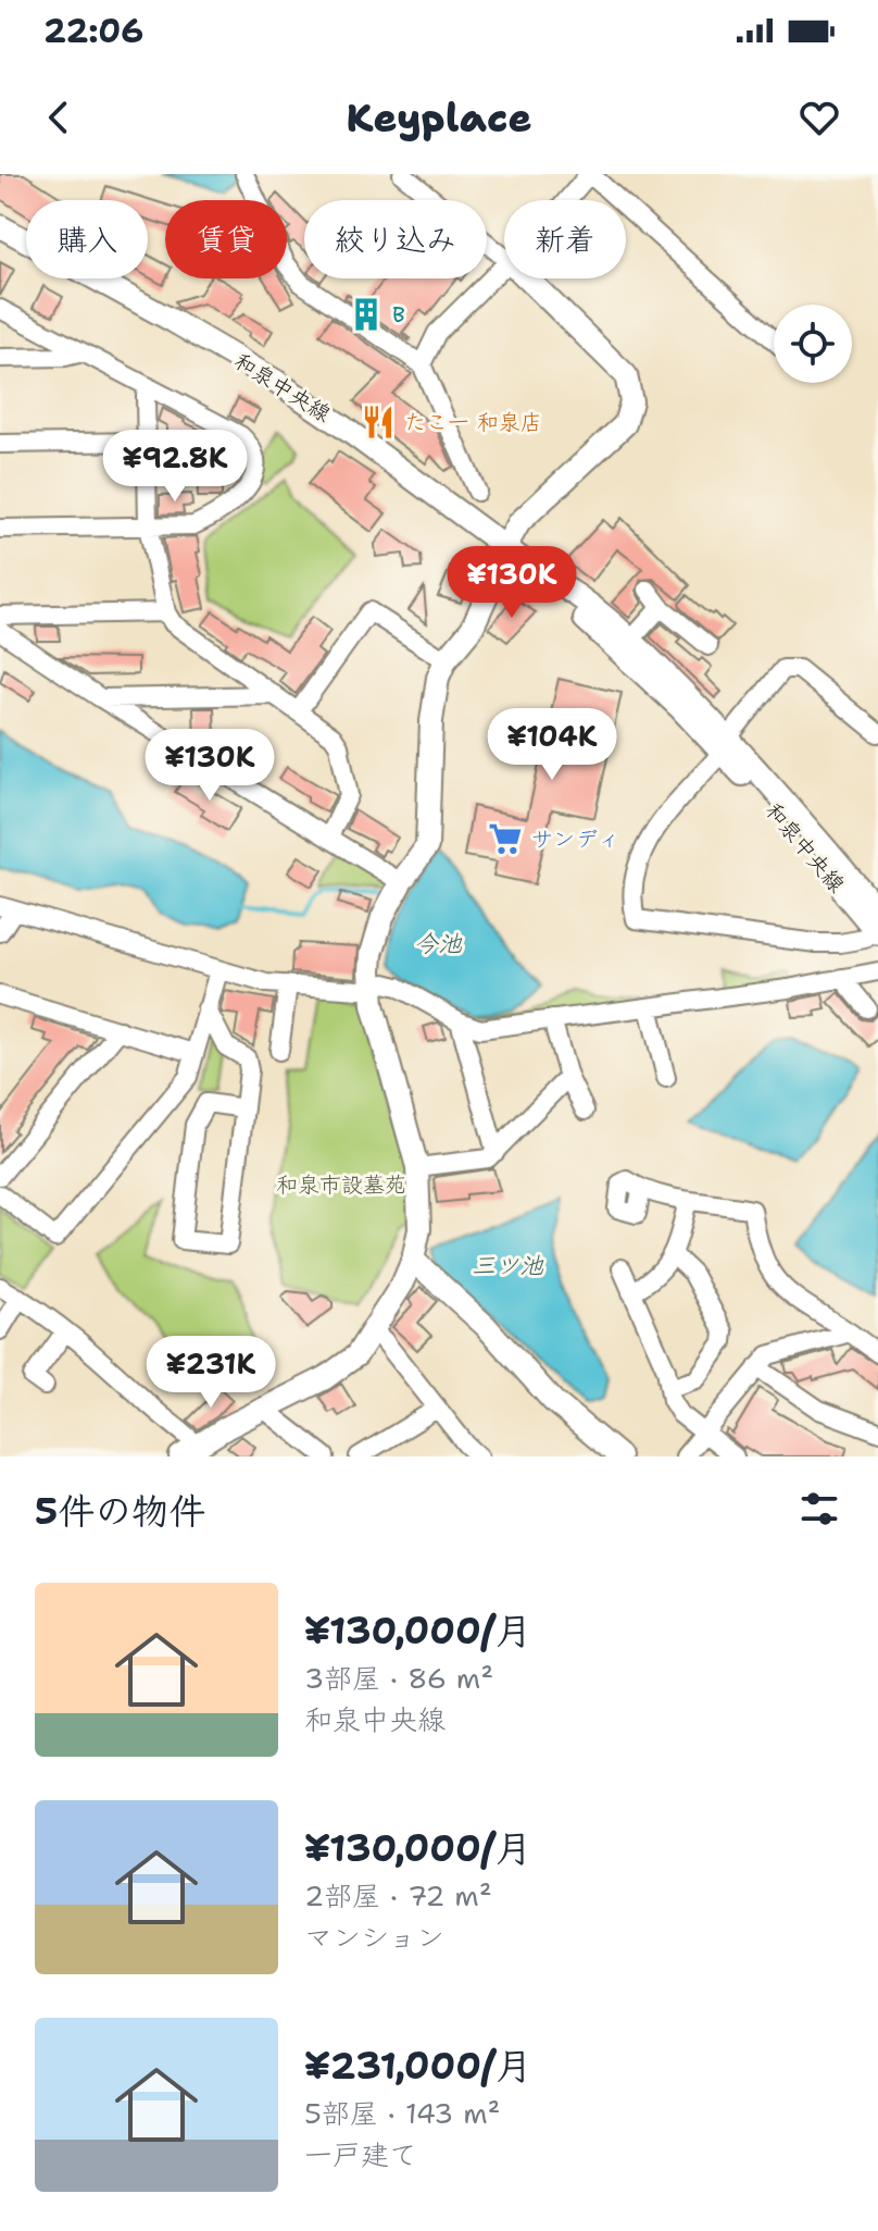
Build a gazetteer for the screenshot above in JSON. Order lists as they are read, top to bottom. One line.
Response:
{"streets":{"street":["和泉中央線"]},"water":["今池","三ツ池"],"parks":["和泉市設墓苑"],"places":{"building":["B"],"restaurant":["たこ一 和泉店"],"supermarket":["サンディ"]},"page":{"status":"22:06","header":"Keyplace","chip":["購入","賃貸","絞り込み","新着"],"price":["¥92.8K","¥130K","¥104K","¥130K","¥231K"],"heading":"5件の物件","list":[{"name":"¥130,000/月","note":"3部屋 · 86 m² · 和泉中央線"},{"name":"¥130,000/月","note":"2部屋 · 72 m² · マンション"},{"name":"¥231,000/月","note":"5部屋 · 143 m² · 一戸建て"}]}}
